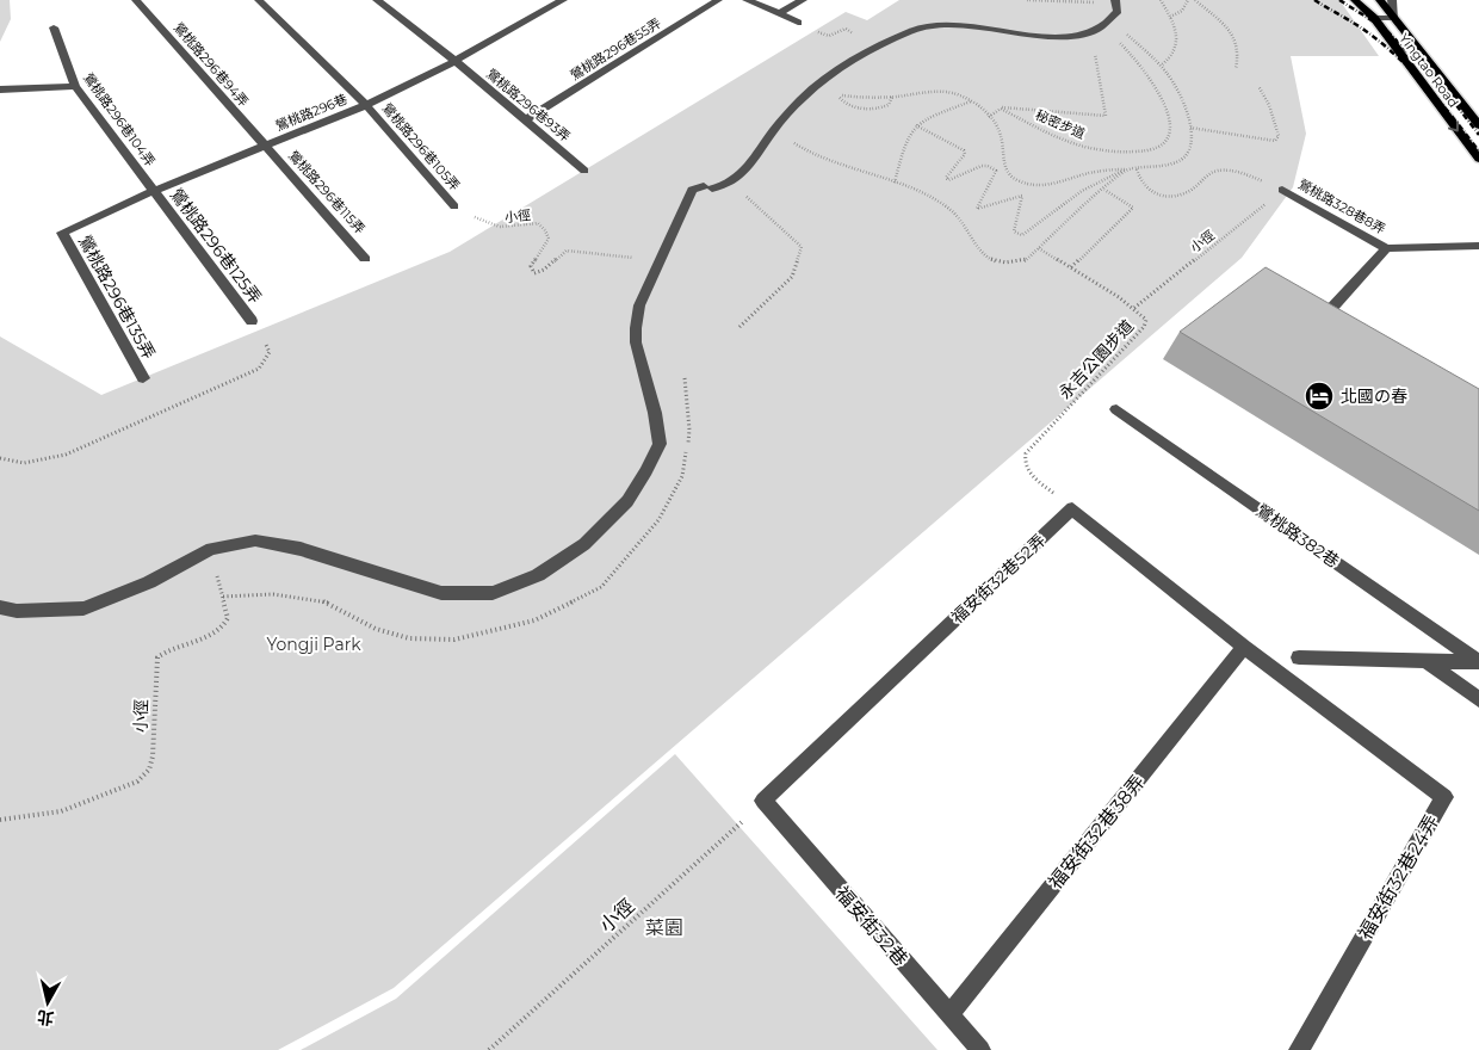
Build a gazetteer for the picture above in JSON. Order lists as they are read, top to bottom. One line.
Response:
{"streets":{"main road":["Yingtao Road"],"street":["鶯桃路296巷55弄","鶯桃路296巷94弄","鶯桃路296巷93弄","鶯桃路296巷","鶯桃路296巷104弄","鶯桃路296巷105弄","鶯桃路296巷115弄","鶯桃路328巷8弄","鶯桃路296巷125弄","鶯桃路296巷135弄","鶯桃路382巷","福安街32巷52弄","福安街32巷38弄","福安街32巷24弄","福安街32巷"],"path":["秘密步道","小徑","永吉公園步道"]},"crossings":[["鶯桃路296巷55弄","鶯桃路296巷93弄"],["鶯桃路296巷94弄","鶯桃路296巷"],["鶯桃路296巷94弄","鶯桃路296巷115弄"],["鶯桃路296巷93弄","鶯桃路296巷"],["鶯桃路296巷","鶯桃路296巷104弄"],["鶯桃路296巷","鶯桃路296巷105弄"],["鶯桃路296巷","鶯桃路296巷115弄"],["鶯桃路296巷","鶯桃路296巷125弄"],["鶯桃路296巷","鶯桃路296巷135弄"],["鶯桃路296巷104弄","鶯桃路296巷125弄"],["鶯桃路296巷105弄","小徑"],["鶯桃路328巷8弄","小徑"],["小徑","永吉公園步道"],["小徑","福安街32巷52弄"],["小徑","福安街32巷"],["永吉公園步道","福安街32巷52弄"],["福安街32巷52弄","福安街32巷"],["福安街32巷38弄","福安街32巷24弄"],["福安街32巷38弄","福安街32巷"]],"parks":["Yongji Park","菜園"],"places":{"hotel":["北國の春"]},"north":"bottom"}
